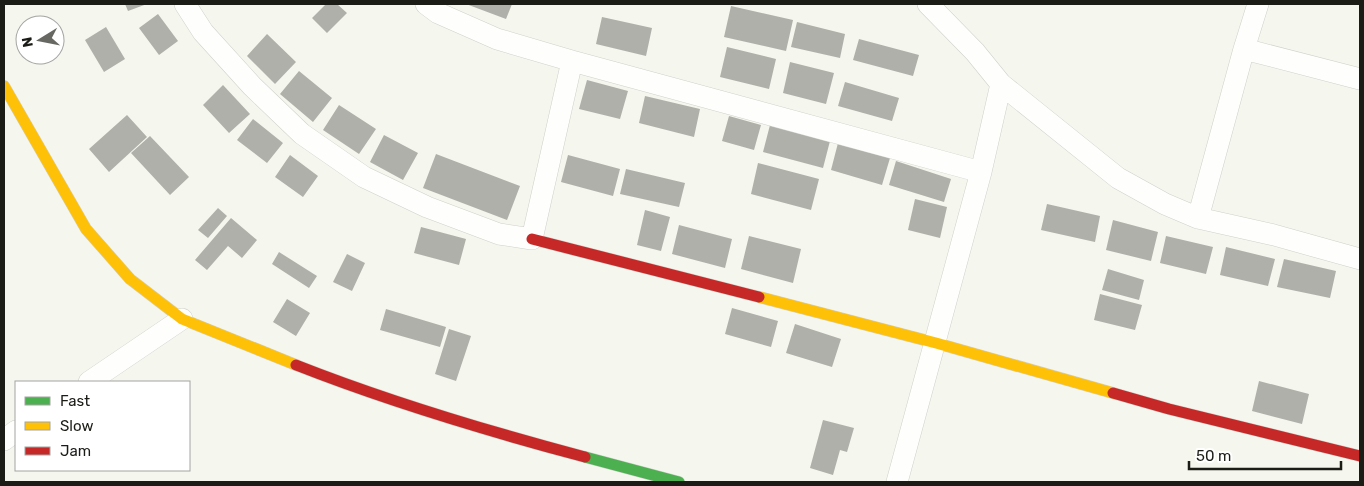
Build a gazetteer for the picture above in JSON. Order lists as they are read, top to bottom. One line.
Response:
{"legend":["Fast","Slow","Jam"],"scale_bar":"50 m","north":"left"}
